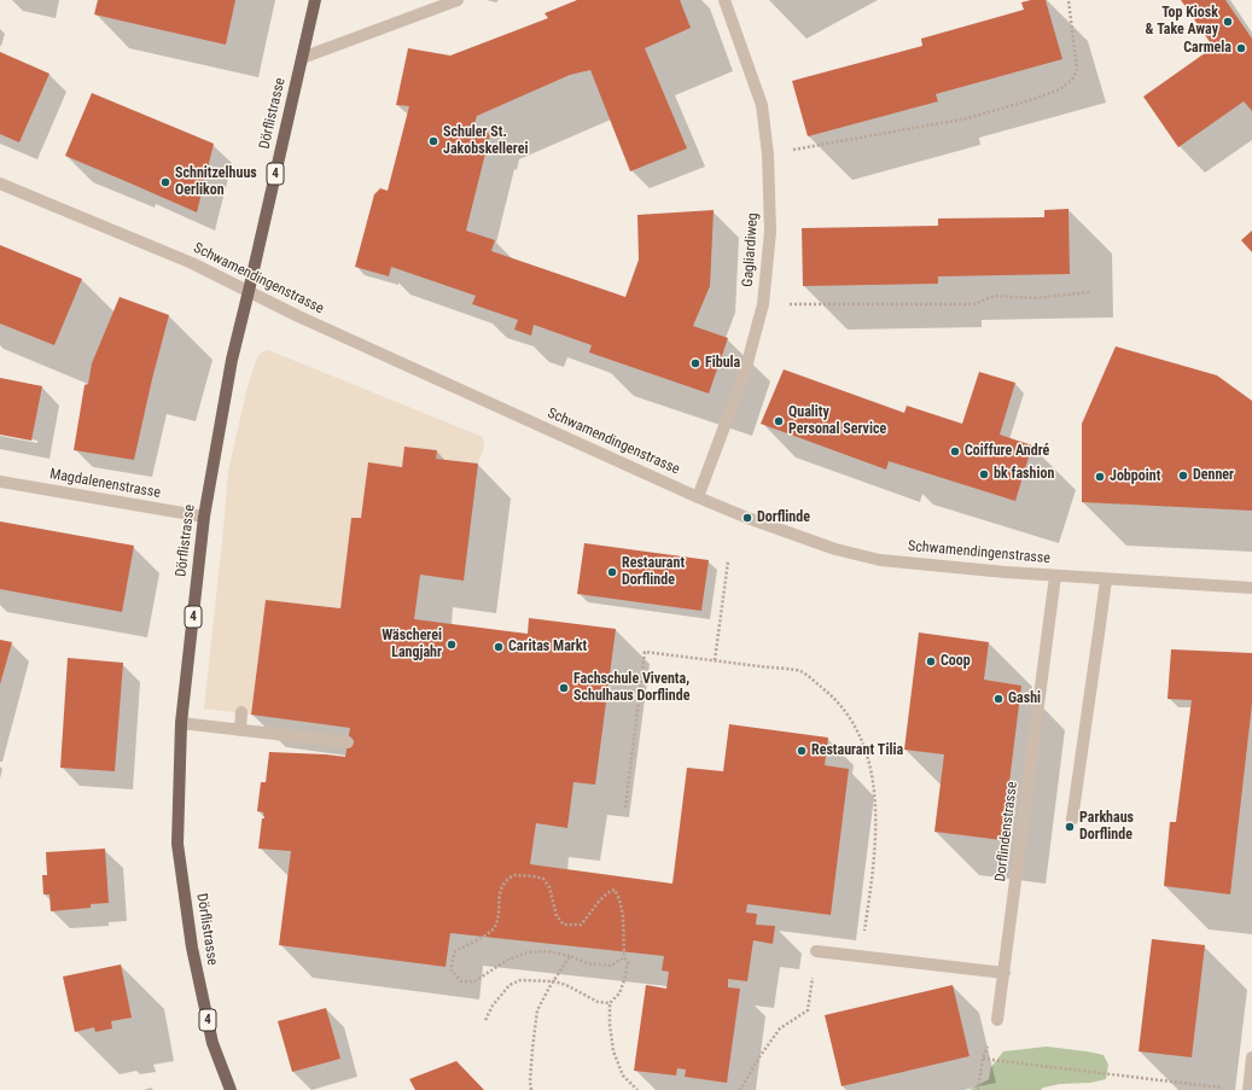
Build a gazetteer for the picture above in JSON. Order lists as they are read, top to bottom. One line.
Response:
{"streets":{"main road":["Dörflistrasse","4"],"street":["Gagliardiweg","Schwamendingenstrasse","Magdalenenstrasse","Dorflindenstrasse"]},"crossings":[["Dörflistrasse","Schwamendingenstrasse"],["Dörflistrasse","Magdalenenstrasse"],["Gagliardiweg","Schwamendingenstrasse"],["Schwamendingenstrasse","Dorflindenstrasse"]],"places":["Top Kiosk & Take Away","Carmela","Schuler St. Jakobskellerei","Schnitzelhuus Oerlikon","Fibula","Quality Personal Service","Coiffure André","bk fashion","Denner","Jobpoint","Dorflinde","Restaurant Dorflinde","Wäscherei Langjahr","Caritas Markt","Coop","Fachschule Viventa, Schulhaus Dorflinde","Gashi","Restaurant Tilia","Parkhaus Dorflinde"]}
